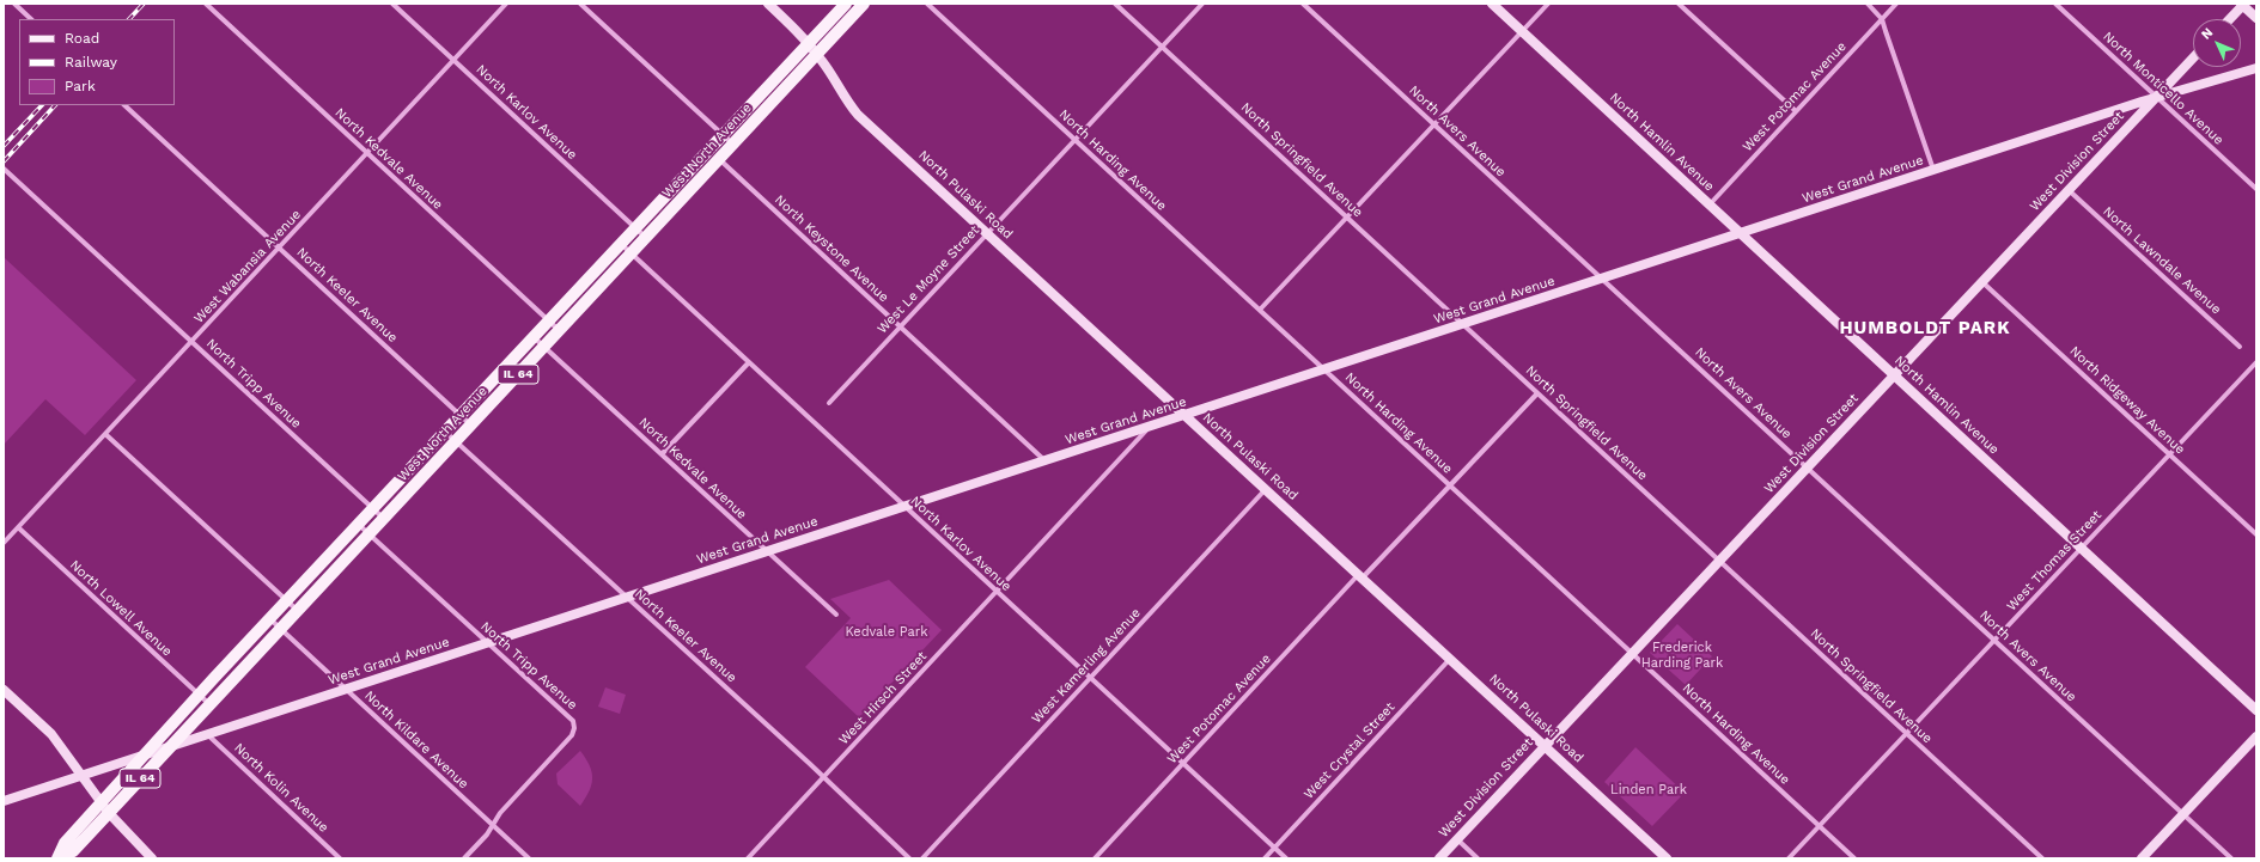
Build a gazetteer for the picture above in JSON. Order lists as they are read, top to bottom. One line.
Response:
{"streets":{"main road":["North Hamlin Avenue","West North Avenue","West Division Street","West Grand Avenue","North Pulaski Road","IL 64"],"street":["North Monticello Avenue","West Potomac Avenue","North Karlov Avenue","North Avers Avenue","North Kedvale Avenue","North Harding Avenue","North Springfield Avenue","North Keystone Avenue","North Lawndale Avenue","West Wabansia Avenue","West Le Moyne Street","North Keeler Avenue","North Tripp Avenue","North Ridgeway Avenue","West Thomas Street","North Lowell Avenue","West Kamerling Avenue","West Hirsch Street","North Kildare Avenue","West Crystal Street","North Kolin Avenue"]},"crossings":[["North Monticello Avenue","West Division Street"],["North Monticello Avenue","West Grand Avenue"],["West Potomac Avenue","North Karlov Avenue"],["West Potomac Avenue","North Hamlin Avenue"],["West Potomac Avenue","North Harding Avenue"],["West Potomac Avenue","North Springfield Avenue"],["West Potomac Avenue","North Pulaski Road"],["North Karlov Avenue","West North Avenue"],["North Karlov Avenue","West Grand Avenue"],["North Karlov Avenue","West Wabansia Avenue"],["North Karlov Avenue","West Kamerling Avenue"],["North Karlov Avenue","West Hirsch Street"],["North Karlov Avenue","West Crystal Street"],["North Avers Avenue","West Division Street"],["North Avers Avenue","West Grand Avenue"],["North Avers Avenue","West Thomas Street"],["North Hamlin Avenue","West Division Street"],["North Hamlin Avenue","West Grand Avenue"],["North Hamlin Avenue","West Thomas Street"],["West North Avenue","North Kedvale Avenue"],["West North Avenue","West Grand Avenue"],["West North Avenue","North Pulaski Road"],["West North Avenue","North Keystone Avenue"],["West North Avenue","North Keeler Avenue"],["West North Avenue","North Tripp Avenue"],["West North Avenue","North Lowell Avenue"],["West North Avenue","North Kildare Avenue"],["North Kedvale Avenue","West Grand Avenue"],["North Kedvale Avenue","West Wabansia Avenue"],["North Harding Avenue","West Division Street"],["North Harding Avenue","West Grand Avenue"],["North Harding Avenue","West Le Moyne Street"],["North Harding Avenue","West Thomas Street"],["North Springfield Avenue","West Division Street"],["North Springfield Avenue","West Grand Avenue"],["North Springfield Avenue","West Le Moyne Street"],["North Springfield Avenue","West Thomas Street"],["West Division Street","West Grand Avenue"],["West Division Street","North Pulaski Road"],["West Division Street","North Lawndale Avenue"],["West Division Street","North Ridgeway Avenue"],["West Grand Avenue","North Pulaski Road"],["West Grand Avenue","North Keystone Avenue"],["West Grand Avenue","North Keeler Avenue"],["West Grand Avenue","North Tripp Avenue"],["West Grand Avenue","West Hirsch Street"],["West Grand Avenue","North Kildare Avenue"],["West Grand Avenue","North Kolin Avenue"],["North Pulaski Road","West Le Moyne Street"],["North Pulaski Road","West Kamerling Avenue"],["North Pulaski Road","West Crystal Street"],["North Keystone Avenue","West Le Moyne Street"],["West Wabansia Avenue","North Keeler Avenue"],["West Wabansia Avenue","North Tripp Avenue"],["West Wabansia Avenue","North Lowell Avenue"],["North Keeler Avenue","West Hirsch Street"],["North Tripp Avenue","North Kildare Avenue"],["North Ridgeway Avenue","West Thomas Street"]],"districts":["HUMBOLDT PARK"],"parks":["Kedvale Park","Frederick Harding Park","Linden Park"],"legend":["Road","Railway","Park"],"north":"top left"}
